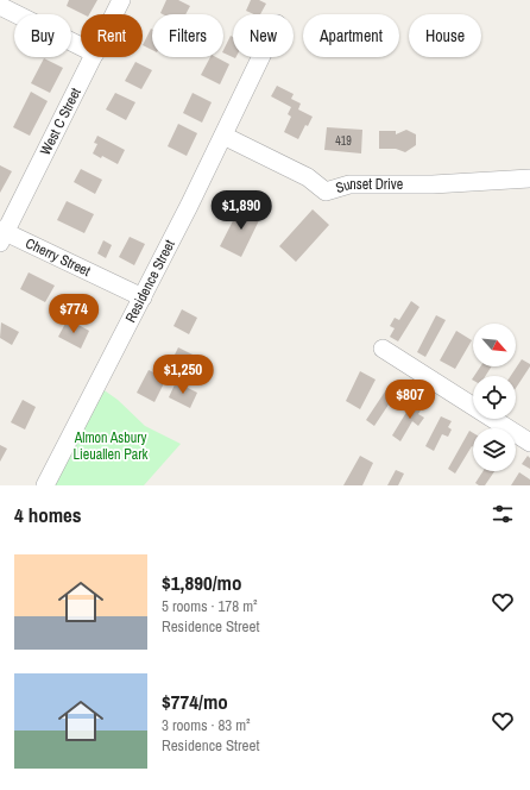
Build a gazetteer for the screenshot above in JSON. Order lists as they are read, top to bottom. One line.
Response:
{"streets":{"street":["West C Street","Sunset Drive","Cherry Street","Residence Street"]},"crossings":[["West C Street","Cherry Street"],["Sunset Drive","Residence Street"],["Cherry Street","Residence Street"]],"parks":["Almon Asbury Lieuallen Park"],"house_numbers":["419"],"north":"bottom right","page":{"chip":["Buy","Rent","Filters","New","Apartment","House"],"price":["$1,890","$774","$1,250","$807"],"heading":"4 homes","list":[{"name":"$1,890/mo","note":"5 rooms · 178 m² · Residence Street"},{"name":"$774/mo","note":"3 rooms · 83 m² · Residence Street"}]}}
